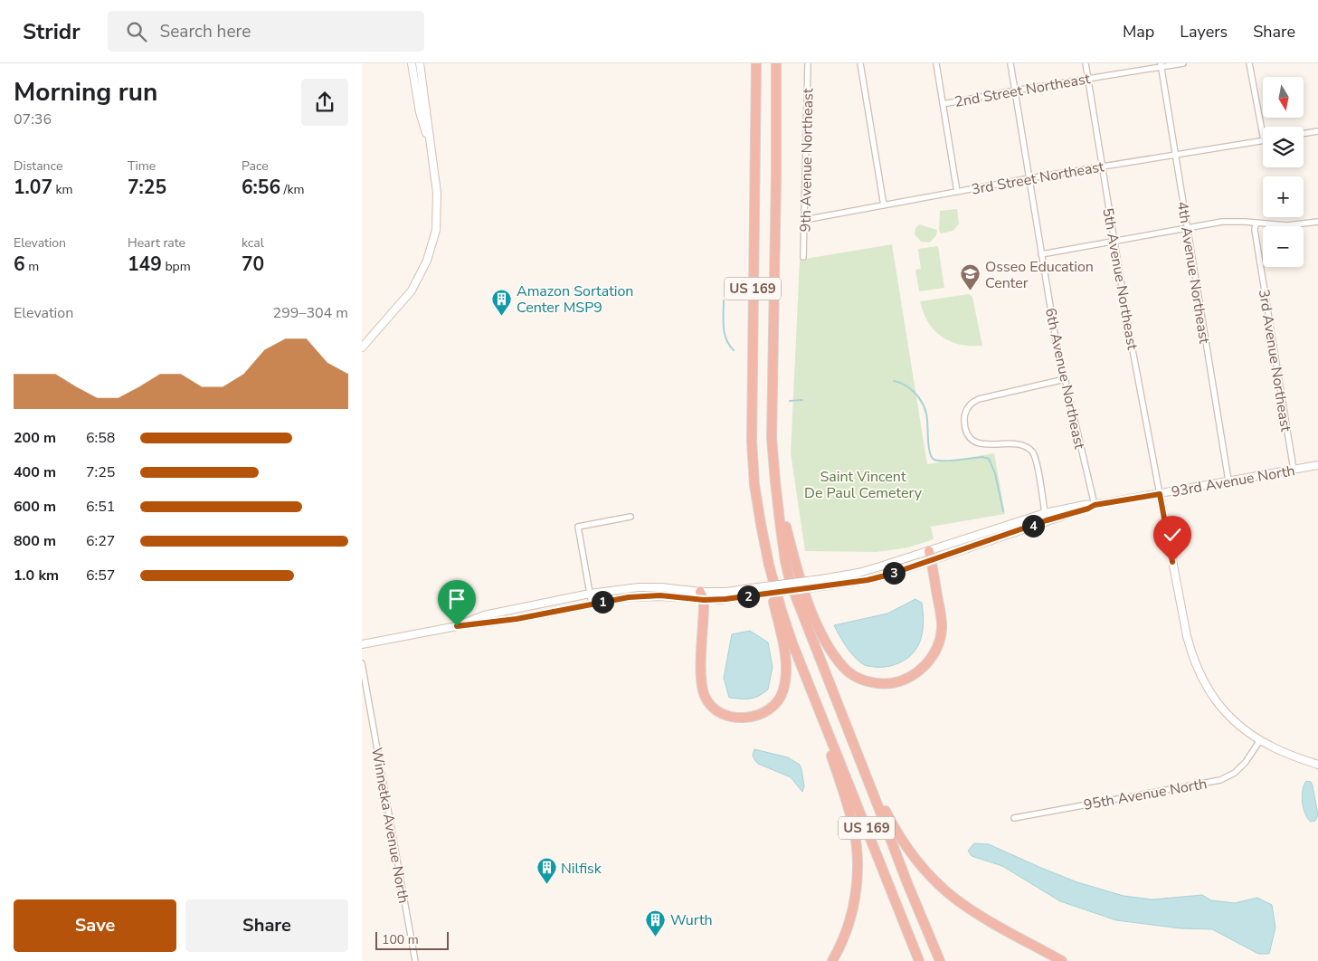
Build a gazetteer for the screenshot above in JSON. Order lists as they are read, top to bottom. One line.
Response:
{"streets":{"highway":["US 169"],"street":["2nd Street Northeast","9th Avenue Northeast","3rd Street Northeast","4th Avenue Northeast","5th Avenue Northeast","3rd Avenue Northeast","6th Avenue Northeast","93rd Avenue North","95th Avenue North","Winnetka Avenue North"]},"crossings":[["2nd Street Northeast","4th Avenue Northeast"],["2nd Street Northeast","5th Avenue Northeast"],["2nd Street Northeast","6th Avenue Northeast"],["9th Avenue Northeast","3rd Street Northeast"],["3rd Street Northeast","4th Avenue Northeast"],["3rd Street Northeast","5th Avenue Northeast"],["3rd Street Northeast","6th Avenue Northeast"],["4th Avenue Northeast","93rd Avenue North"],["5th Avenue Northeast","93rd Avenue North"],["3rd Avenue Northeast","93rd Avenue North"],["6th Avenue Northeast","93rd Avenue North"]],"parks":["Saint Vincent De Paul Cemetery"],"places":{"school or university":["Osseo Education Center"],"building":["Amazon Sortation Center MSP9","Nilfisk","Wurth"]},"scale_bar":"100 m","north":"bottom","page":{"header":"Stridr","search":"Search here","nav":["Map","Layers","Share"],"heading":["Morning run","07:36"],"map_buttons":["+","−"],"stats":[["Distance","1.07 km"],["Time","7:25"],["Pace","6:56 /km"],["Elevation","6 m"],["Heart rate","149 bpm"],["kcal","70"]],"chart":["Elevation","299–304 m"],"list":[{"name":"200 m","note":"6:58"},{"name":"400 m","note":"7:25"},{"name":"600 m","note":"6:51"},{"name":"800 m","note":"6:27"},{"name":"1.0 km","note":"6:57"}],"pins":["4","3","2","1"],"buttons":["Save","Share"],"scale":"100 m"}}
